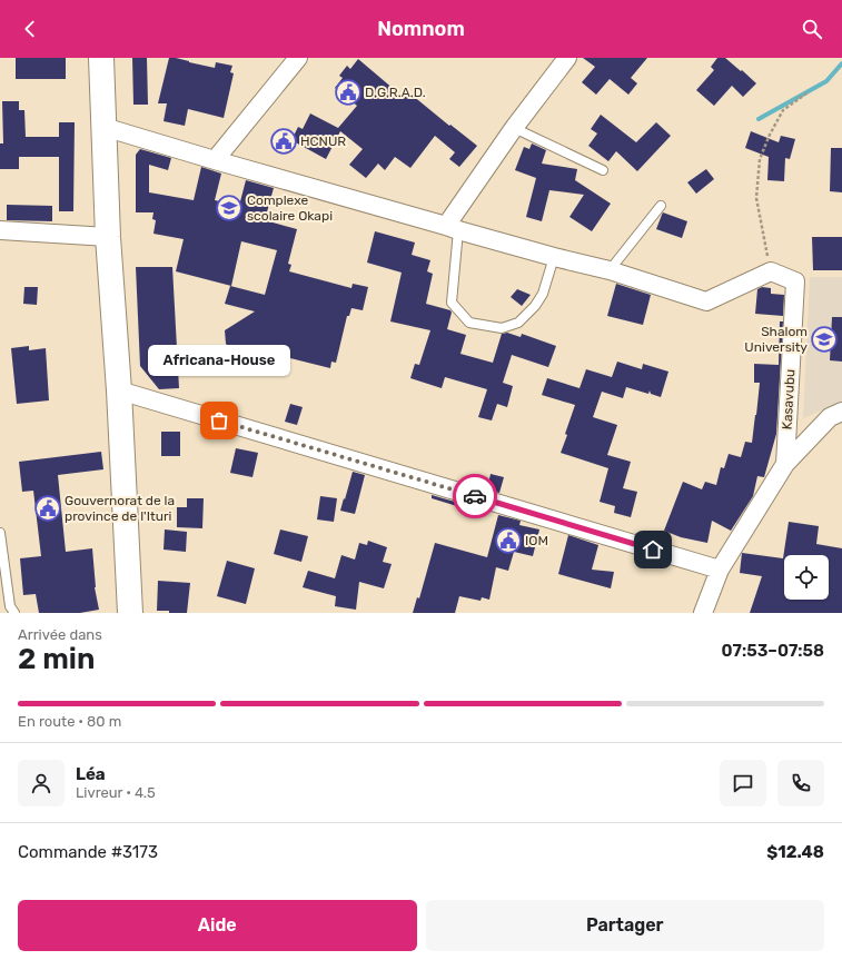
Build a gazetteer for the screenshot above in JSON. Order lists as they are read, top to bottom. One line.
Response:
{"streets":{"street":["Kasavubu"]},"places":{"public building":["D.G.R.A.D.","HCNUR","Gouvernorat de la province de l'Ituri","IOM"],"school or university":["Complexe scolaire Okapi","Shalom University"],"other":["Africana-House"]},"page":{"header":"Nomnom","bubble":"Africana-House","heading":["2 min","Arrivée dans","07:53–07:58"],"panel":["Léa","Livreur · 4.5","Commande #3173","$12.48"],"bar":"En route · 80 m","buttons":["Aide","Partager"]}}
